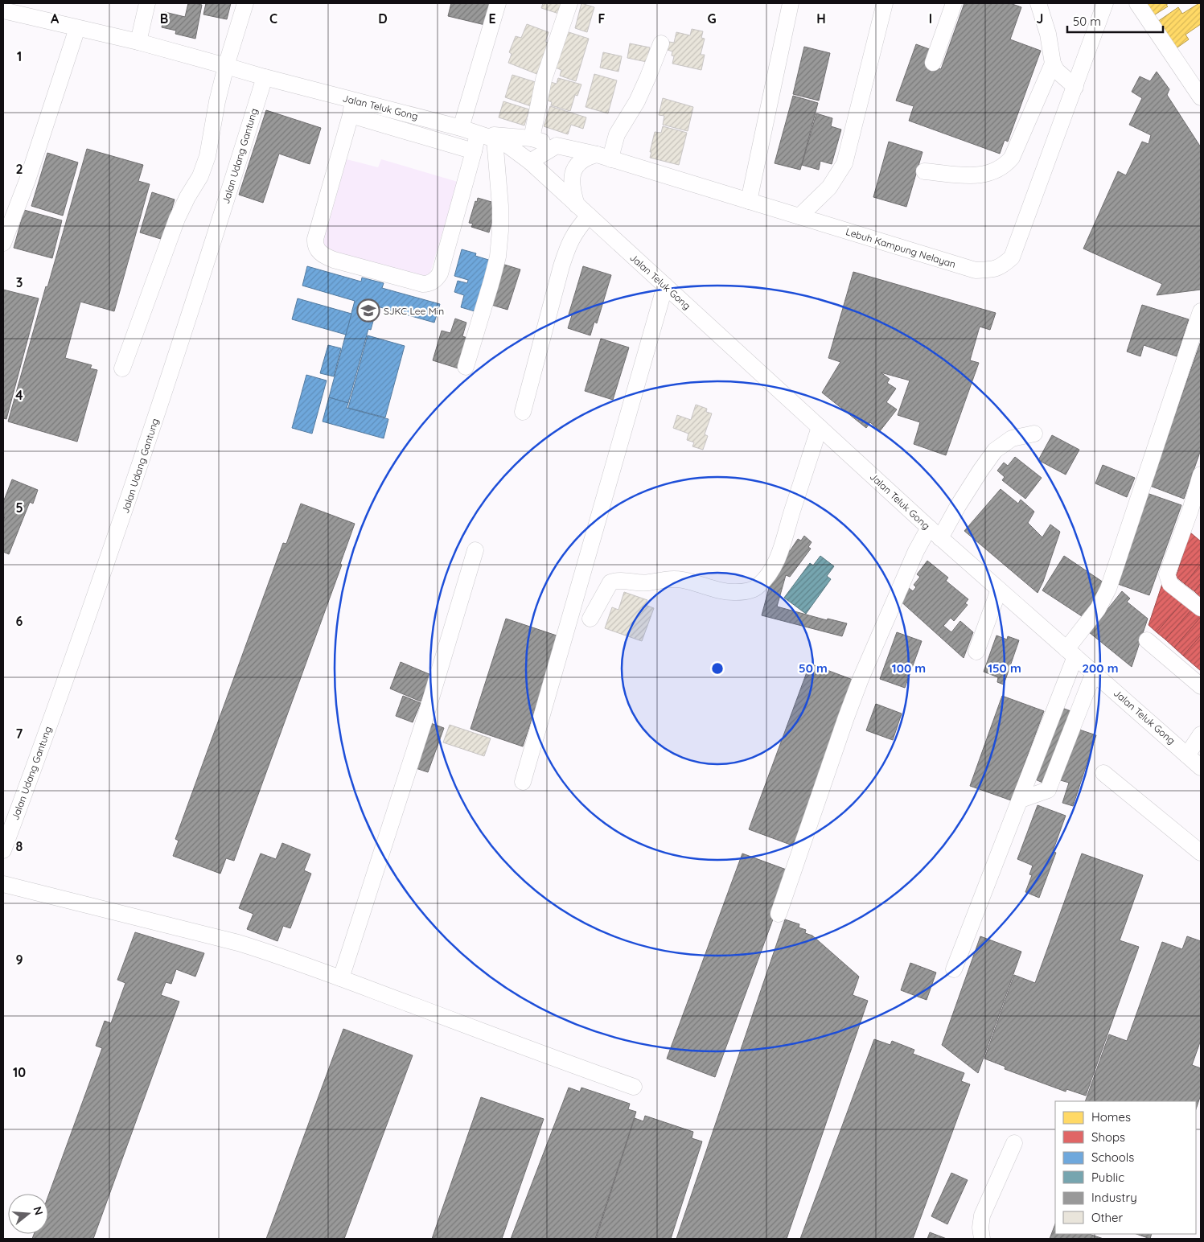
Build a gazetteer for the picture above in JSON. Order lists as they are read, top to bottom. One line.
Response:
{"streets":{"street":["Jalan Teluk Gong","Jalan Udang Gantung","Lebuh Kampung Nelayan"]},"crossings":[["Jalan Teluk Gong","Jalan Udang Gantung"],["Jalan Teluk Gong","Lebuh Kampung Nelayan"]],"places":{"school or university":["SJKC Lee Min"]},"legend":["Homes","Shops","Schools","Public","Industry","Other"],"scale_bar":"50 m","north":"right","grid":{"columns":["A","B","C","D","E","F","G","H","I","J"],"rows":["1","2","3","4","5","6","7","8","9","10"]},"rings":["50 m","100 m","150 m","200 m"]}
